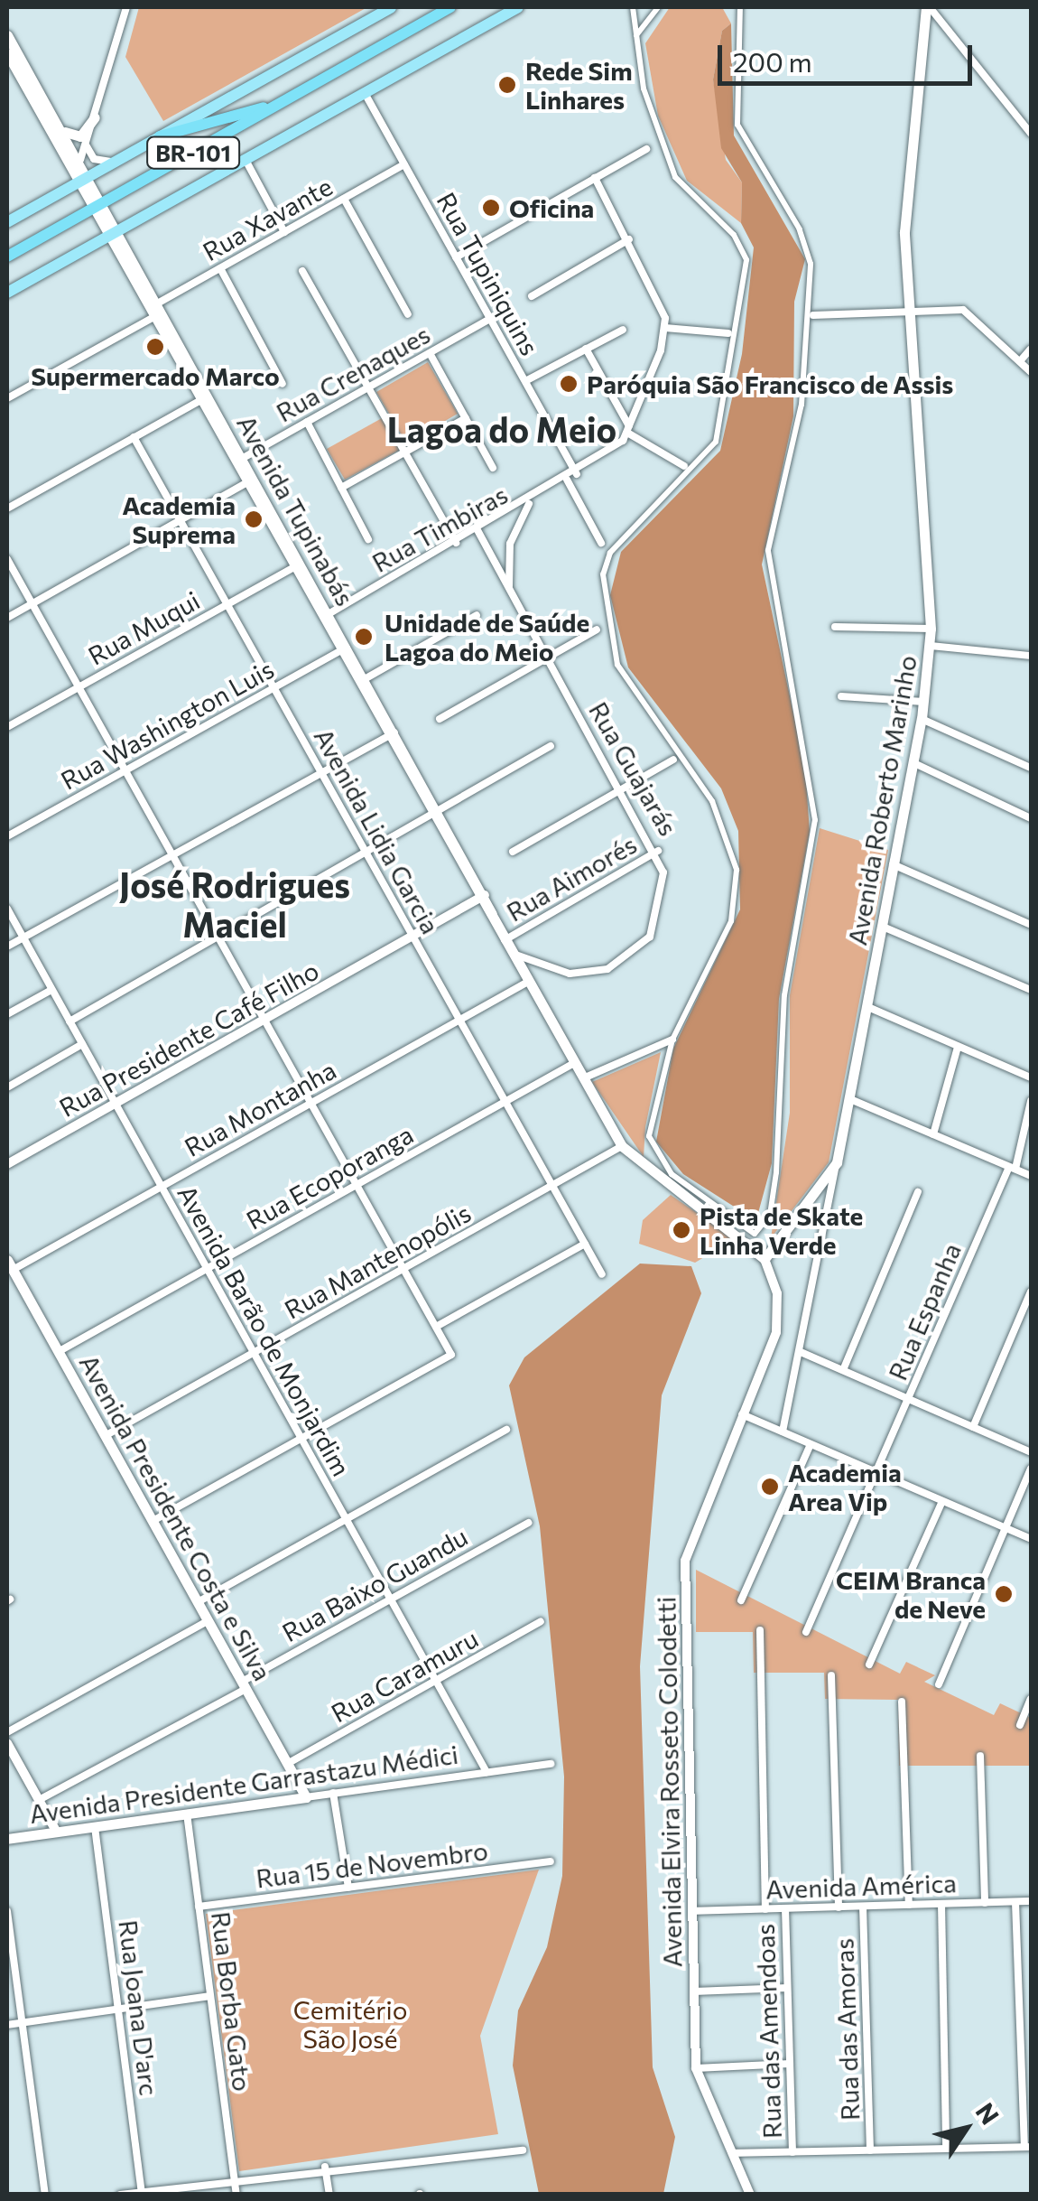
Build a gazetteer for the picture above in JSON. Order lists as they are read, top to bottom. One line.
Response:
{"streets":{"highway":["BR-101"],"main road":["Avenida Tupinabás","Avenida Roberto Marinho","Avenida Presidente Costa e Silva","Avenida Presidente Garrastazu Médici"],"street":["Rua Xavante","Rua Tupiniquins","Rua Crenaques","Rua Timbiras","Rua Muqui","Rua Washington Luis","Rua Guajarás","Avenida Lidia Garcia","Rua Aimorés","Rua Presidente Café Filho","Rua Montanha","Rua Ecoporanga","Rua Mantenopólis","Rua Espanha","Avenida Barão de Monjardim","Rua Baixo Guandu","Rua Caramuru","Avenida Elvira Rosseto Colodetti","Rua 15 de Novembro","Avenida América","Rua Borba Gato","Rua Joana D'arc","Rua das Amoras","Rua das Amendoas"]},"crossings":[["BR-101","Avenida Tupinabás"],["Rua Xavante","Rua Tupiniquins"],["Rua Xavante","Avenida Tupinabás"],["Rua Tupiniquins","Rua Crenaques"],["Rua Crenaques","Avenida Tupinabás"],["Avenida Tupinabás","Rua Timbiras"],["Avenida Tupinabás","Rua Muqui"],["Avenida Tupinabás","Rua Washington Luis"],["Avenida Tupinabás","Rua Guajarás"],["Avenida Tupinabás","Rua Aimorés"],["Avenida Tupinabás","Rua Presidente Café Filho"],["Avenida Tupinabás","Rua Montanha"],["Avenida Tupinabás","Rua Ecoporanga"],["Avenida Tupinabás","Rua Mantenopólis"],["Rua Timbiras","Rua Guajarás"],["Rua Muqui","Avenida Lidia Garcia"],["Rua Washington Luis","Avenida Lidia Garcia"],["Rua Guajarás","Rua Aimorés"],["Avenida Lidia Garcia","Rua Presidente Café Filho"],["Avenida Lidia Garcia","Rua Montanha"],["Avenida Lidia Garcia","Rua Ecoporanga"],["Avenida Lidia Garcia","Rua Mantenopólis"],["Rua Presidente Café Filho","Avenida Barão de Monjardim"],["Rua Montanha","Avenida Barão de Monjardim"],["Rua Montanha","Avenida Presidente Costa e Silva"],["Rua Ecoporanga","Avenida Barão de Monjardim"],["Rua Ecoporanga","Avenida Presidente Costa e Silva"],["Rua Mantenopólis","Avenida Barão de Monjardim"],["Rua Mantenopólis","Avenida Presidente Costa e Silva"],["Avenida Barão de Monjardim","Rua Baixo Guandu"],["Avenida Barão de Monjardim","Rua Caramuru"],["Avenida Barão de Monjardim","Avenida Presidente Garrastazu Médici"],["Avenida Presidente Costa e Silva","Rua Baixo Guandu"],["Avenida Presidente Costa e Silva","Rua Caramuru"],["Avenida Presidente Costa e Silva","Avenida Presidente Garrastazu Médici"],["Avenida Elvira Rosseto Colodetti","Avenida América"],["Avenida Presidente Garrastazu Médici","Rua Borba Gato"],["Avenida Presidente Garrastazu Médici","Rua Joana D'arc"],["Rua 15 de Novembro","Rua Borba Gato"],["Avenida América","Rua das Amoras"],["Avenida América","Rua das Amendoas"]],"districts":["Lagoa do Meio","José Rodrigues Maciel"],"parks":["Cemitério São José"],"places":["Rede Sim Linhares","Oficina","Supermercado Marco","Paróquia São Francisco de Assis","Academia Suprema","Unidade de Saúde Lagoa do Meio","Pista de Skate Linha Verde","Academia Area Vip","CEIM Branca de Neve"],"scale_bar":"200 m","north":"top right"}
